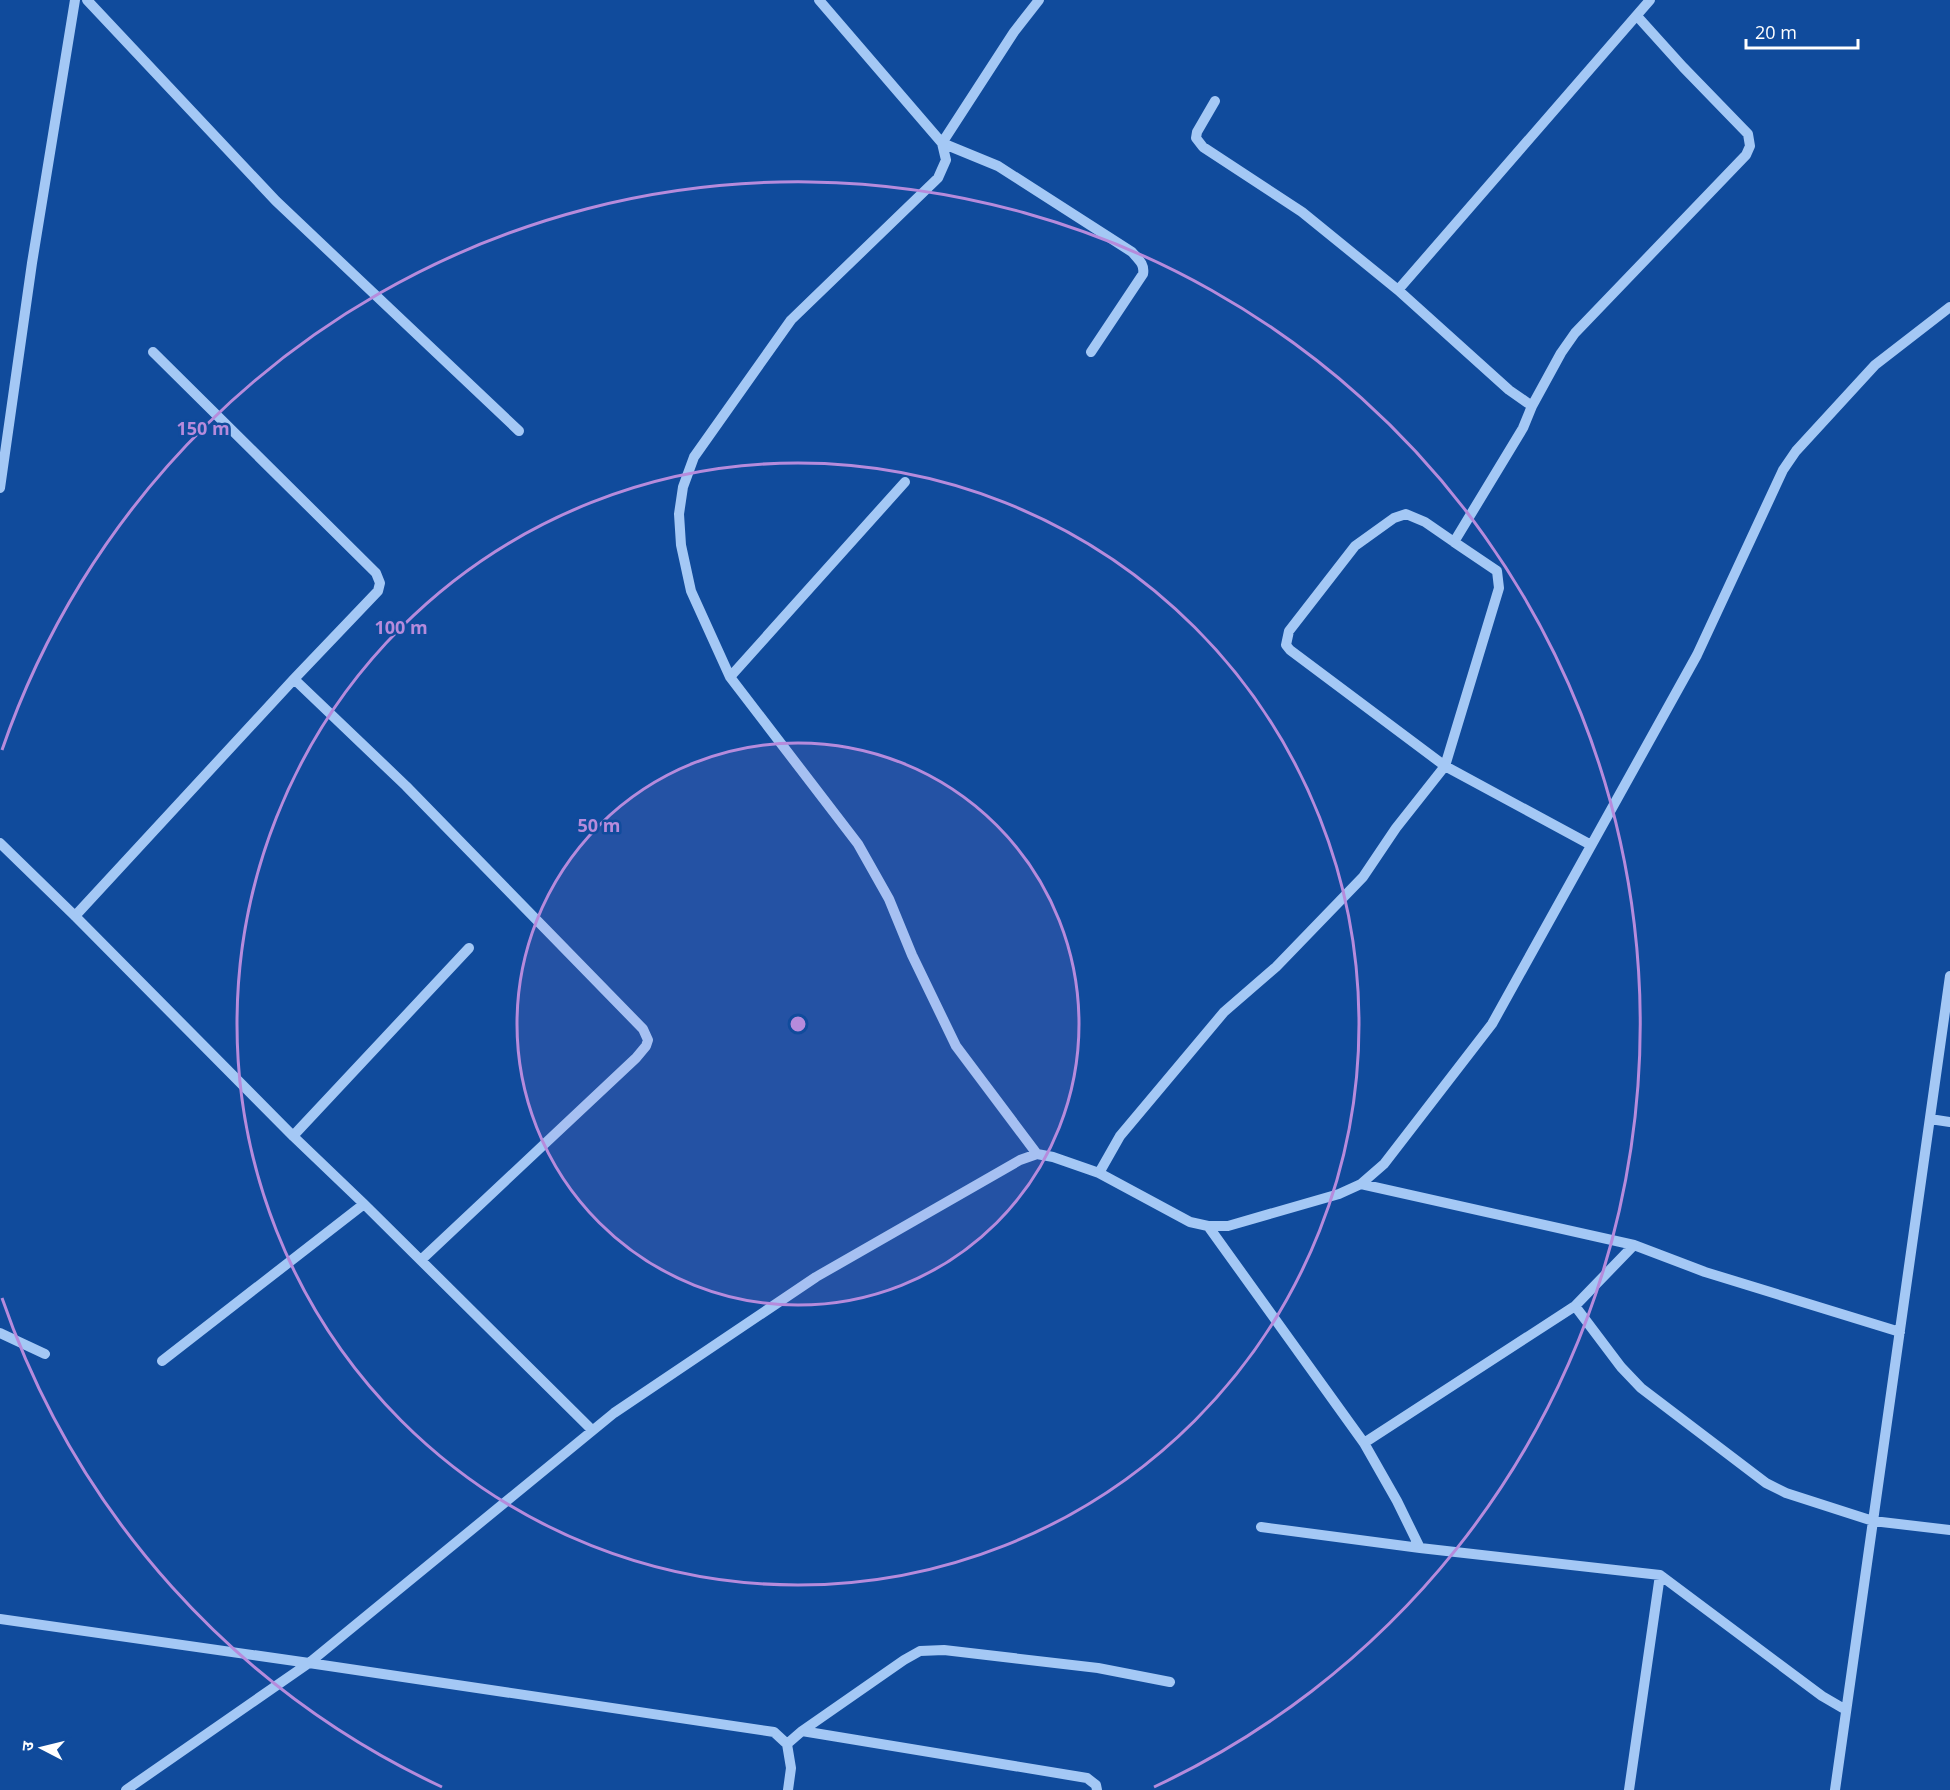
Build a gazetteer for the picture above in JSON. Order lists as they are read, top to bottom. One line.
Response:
{"scale_bar":"20 m","north":"left","rings":["150 m","100 m","50 m"]}
